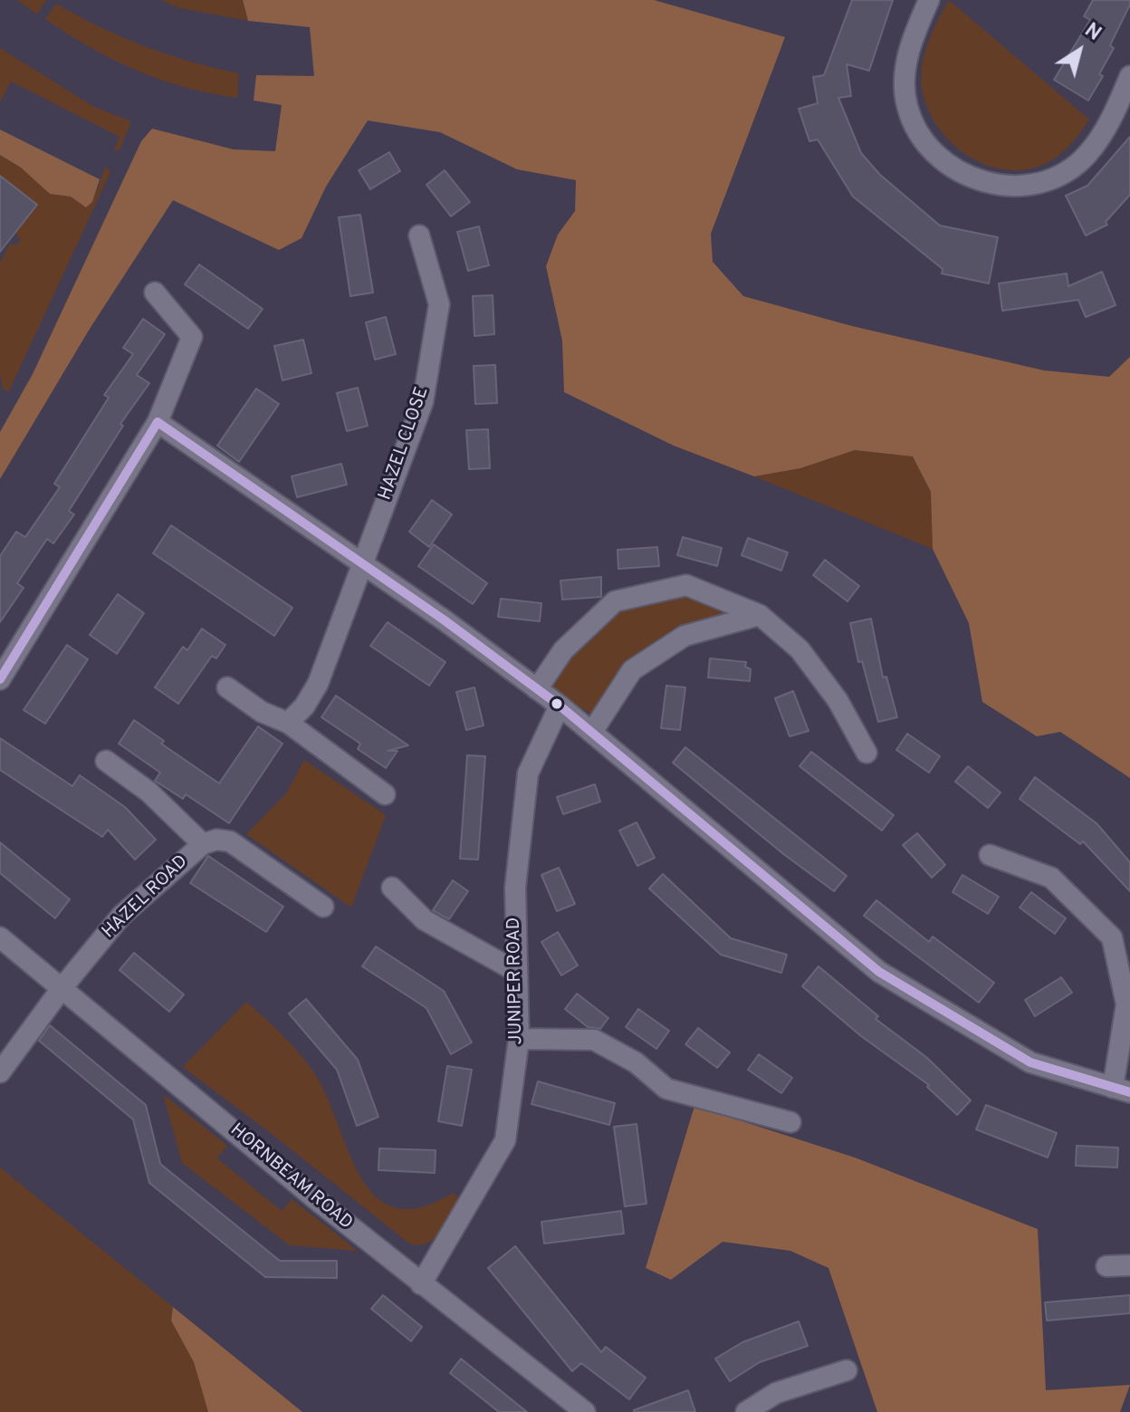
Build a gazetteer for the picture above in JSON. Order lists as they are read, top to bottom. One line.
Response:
{"streets":{"street":["HAZEL CLOSE","HAZEL ROAD","JUNIPER ROAD","HORNBEAM ROAD"]},"crossings":[["HAZEL ROAD","HORNBEAM ROAD"],["JUNIPER ROAD","HORNBEAM ROAD"]],"north":"top right"}
